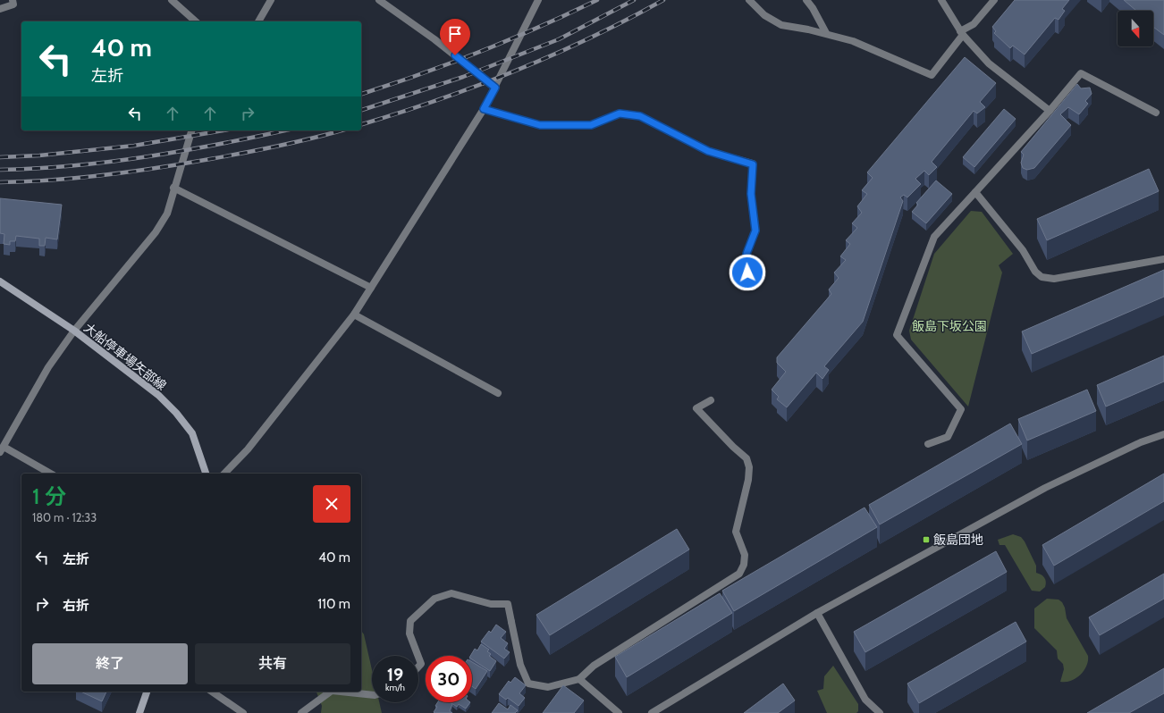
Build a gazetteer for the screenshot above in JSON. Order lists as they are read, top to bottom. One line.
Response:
{"streets":{"main road":["大船停車場矢部線"]},"parks":["飯島下坂公園"],"places":{"transit":["飯島団地"]},"north":"bottom","page":{"turn":["40 m","左折"],"heading":["1 分","180 m · 12:33"],"list":[{"name":"左折","value":"40 m"},{"name":"右折","value":"110 m"}],"buttons":["終了","共有"],"speed":"19 km/h","limit":"30"}}
